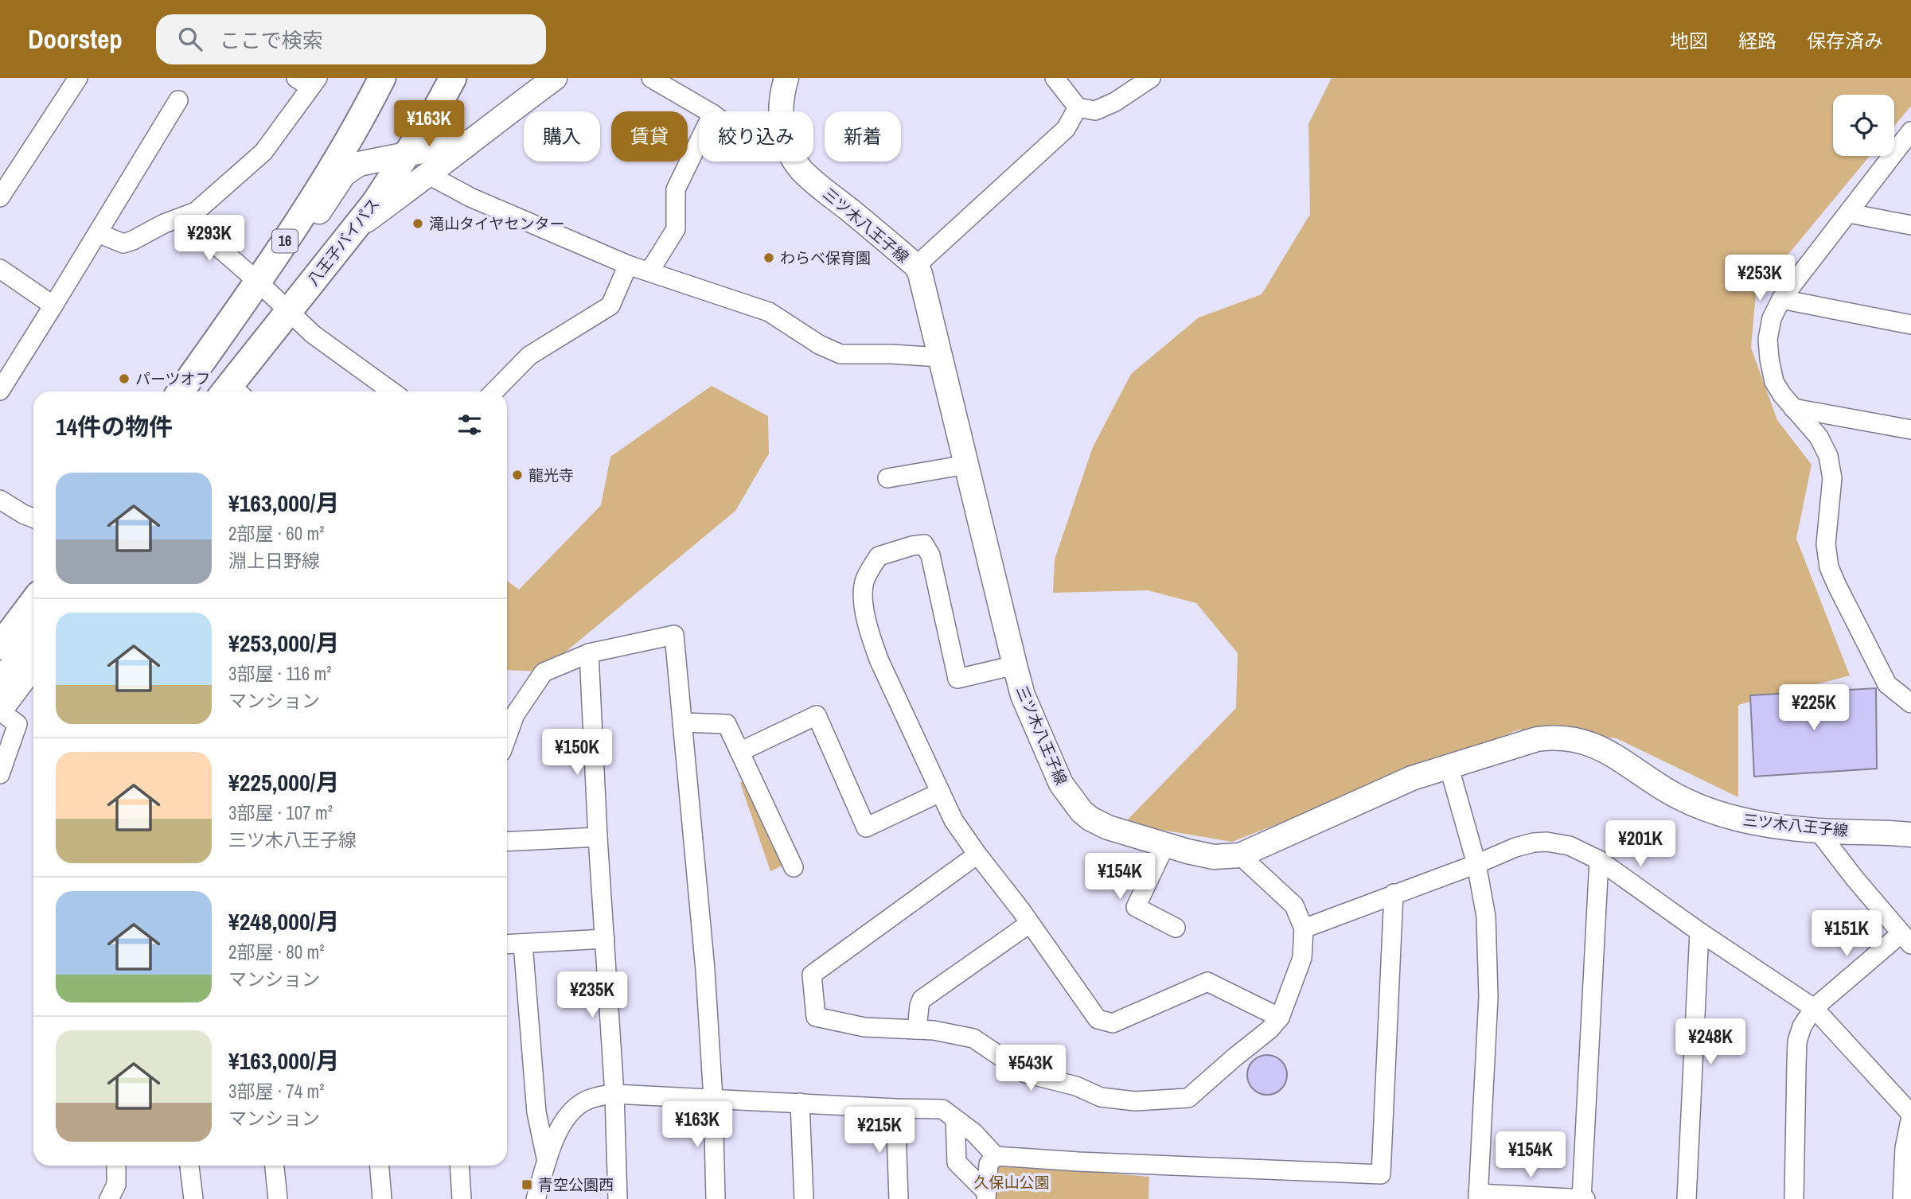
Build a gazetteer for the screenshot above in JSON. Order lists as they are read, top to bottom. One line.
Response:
{"streets":{"highway":["16","八王子バイパス"],"main road":["三ツ木八王子線"]},"parks":["久保山公園"],"places":{"other":["滝山タイヤセンター","わらべ保育園","パーツオフ","龍光寺"],"transit":["青空公園西"]},"page":{"header":"Doorstep","search":"ここで検索","nav":["地図","経路","保存済み"],"price":["¥163K","¥293K","¥253K","¥225K","¥150K","¥201K","¥154K","¥151K","¥235K","¥248K","¥543K","¥163K","¥215K","¥154K"],"chip":["購入","賃貸","絞り込み","新着"],"heading":"14件の物件","list":[{"name":"¥163,000/月","note":"2部屋 · 60 m² · 淵上日野線"},{"name":"¥253,000/月","note":"3部屋 · 116 m² · マンション"},{"name":"¥225,000/月","note":"3部屋 · 107 m² · 三ツ木八王子線"},{"name":"¥248,000/月","note":"2部屋 · 80 m² · マンション"},{"name":"¥163,000/月","note":"3部屋 · 74 m² · マンション"}]}}
